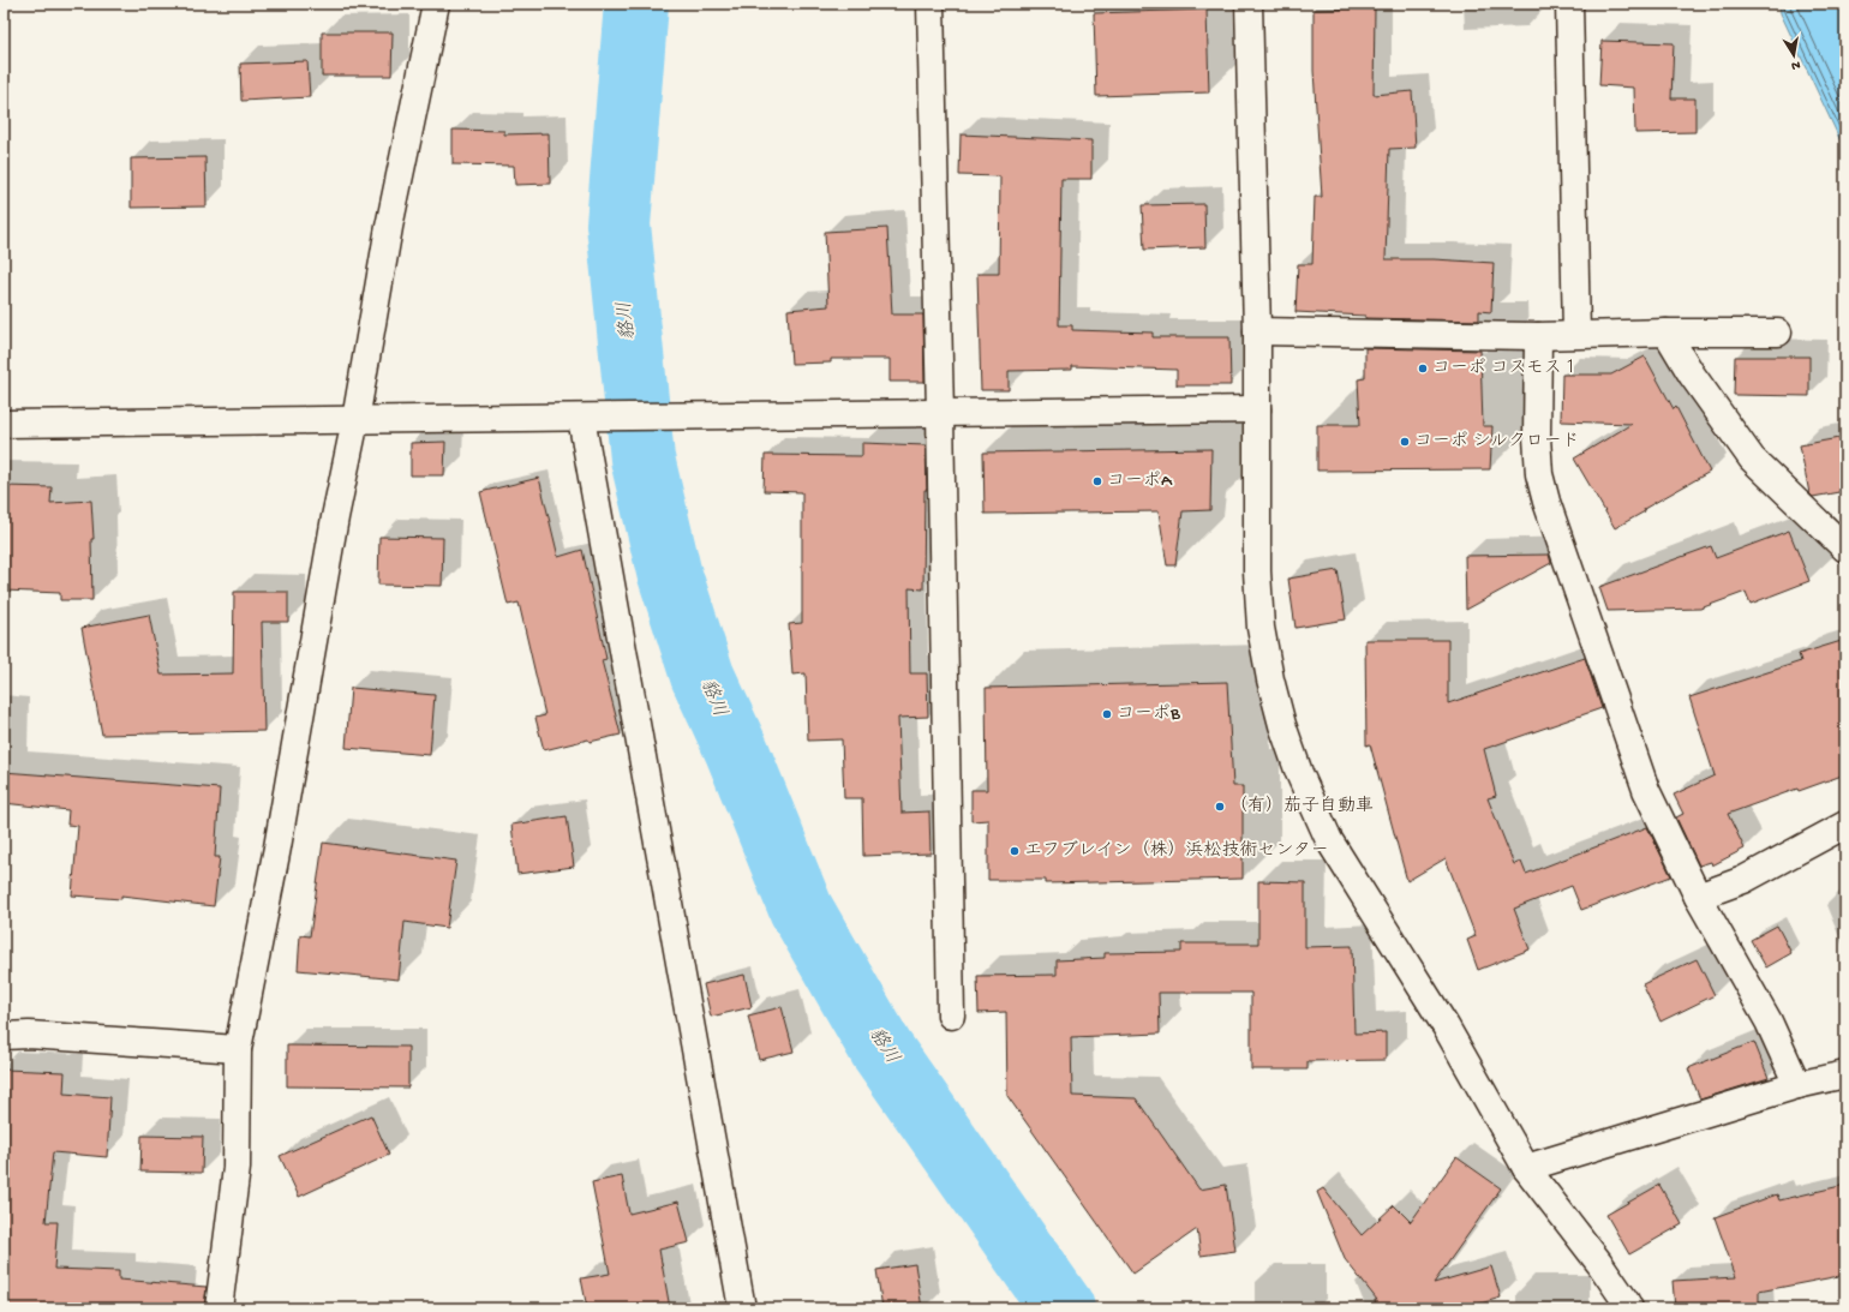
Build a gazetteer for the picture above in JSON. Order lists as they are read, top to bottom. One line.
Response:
{"water":["貉川"],"places":["コーポ コスモス１","コーポ シルクロード","コーポA","コーポB","（有）茄子自動車","エフブレイン（株）浜松技術センター"],"north":"bottom"}
